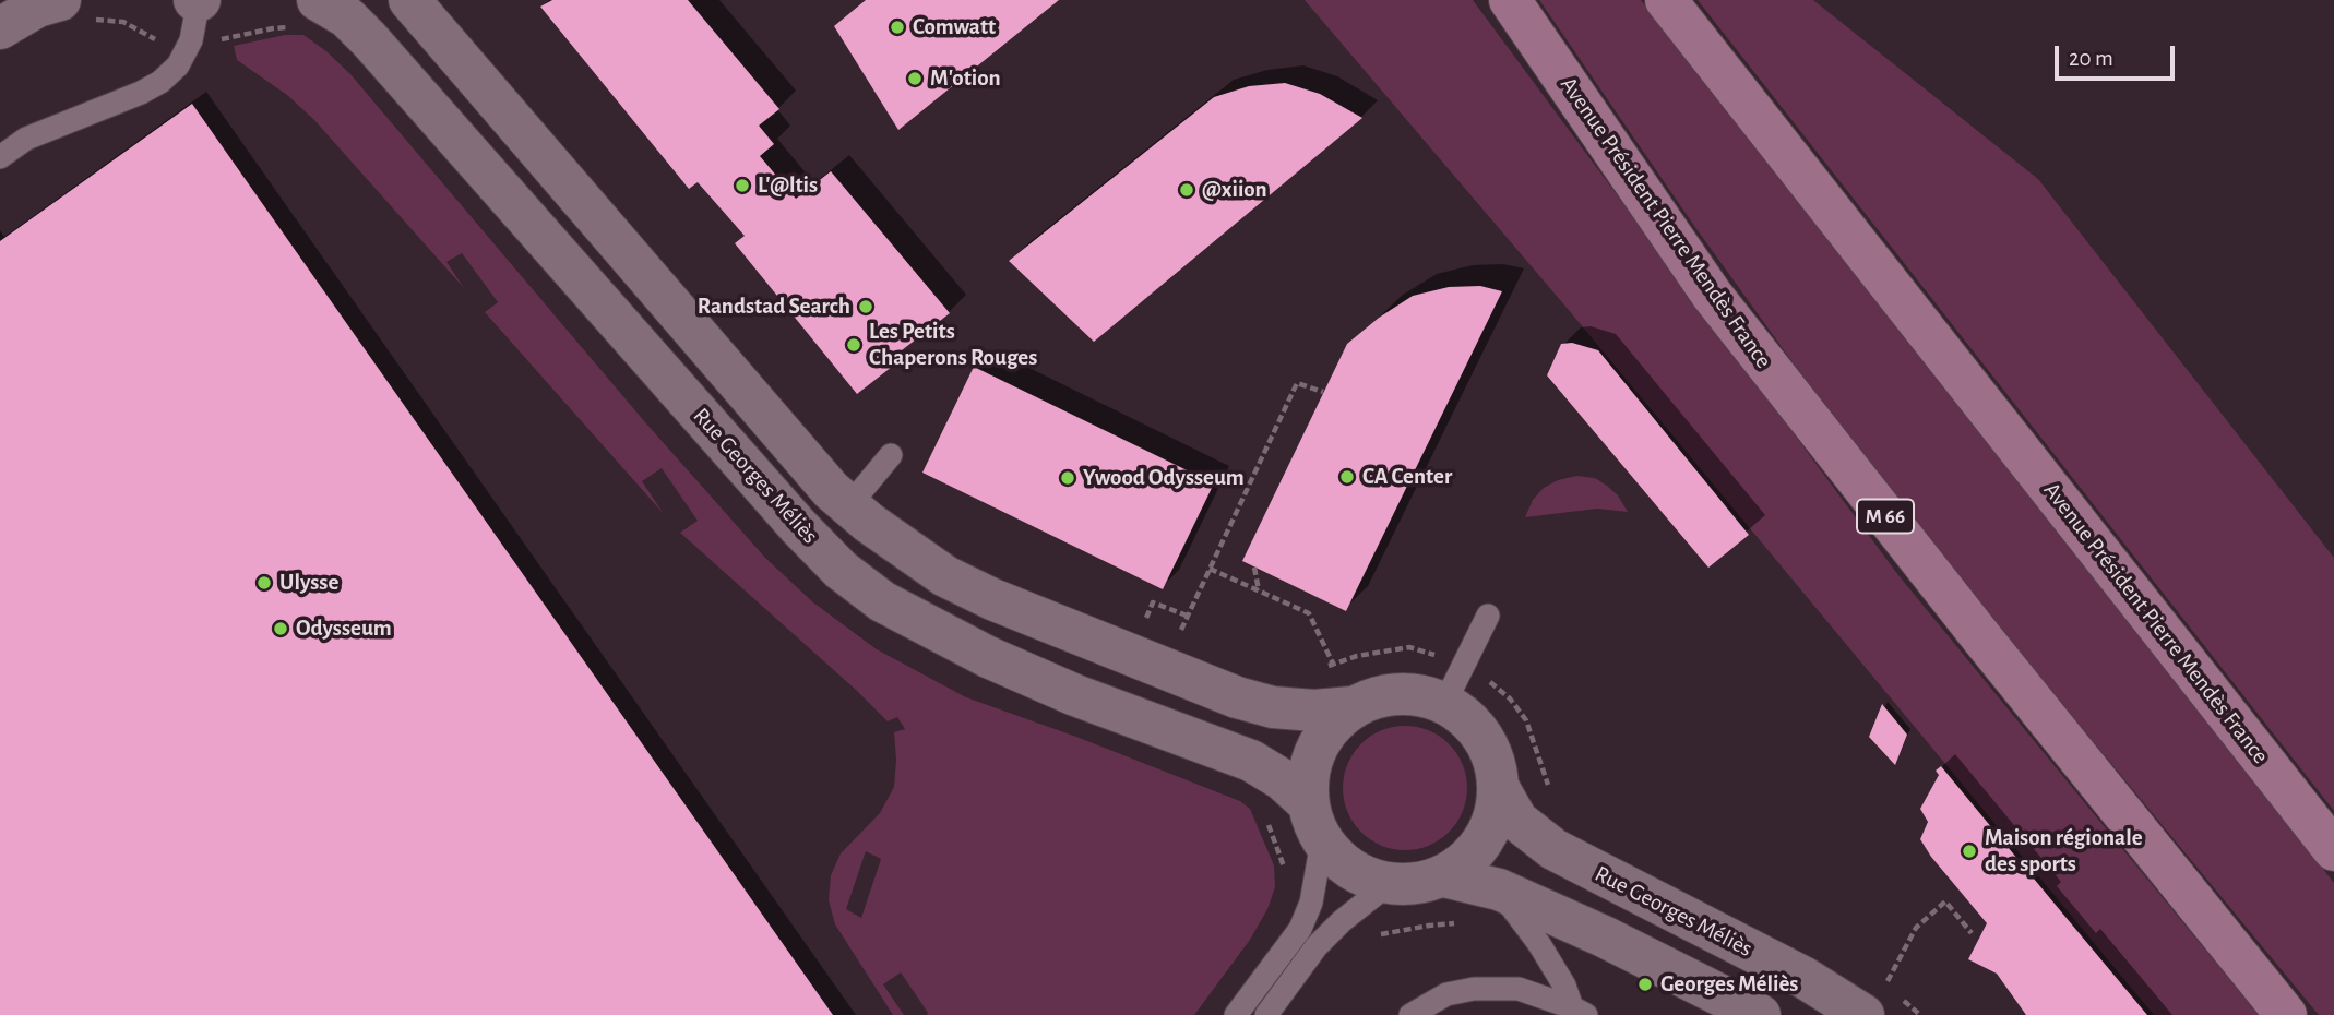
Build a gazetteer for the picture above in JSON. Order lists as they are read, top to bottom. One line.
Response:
{"streets":{"main road":["Avenue Président Pierre Mendès France","M 66"],"street":["Rue Georges Méliès"]},"places":["Comwatt","M'otion","L'@ltis","@xiion","Randstad Search","Les Petits Chaperons Rouges","CA Center","Ywood Odysseum","Ulysse","Odysseum","Maison régionale des sports","Georges Méliès"],"scale_bar":"20 m"}
